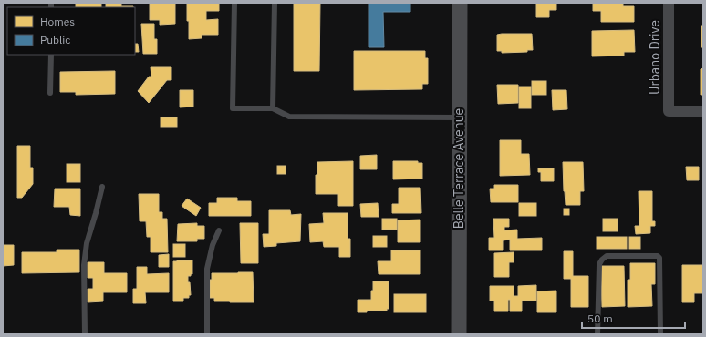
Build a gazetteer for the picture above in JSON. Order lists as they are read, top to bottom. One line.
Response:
{"streets":{"street":["Urbano Drive","Belle Terrace Avenue"]},"legend":["Homes","Public"],"scale_bar":"50 m"}
